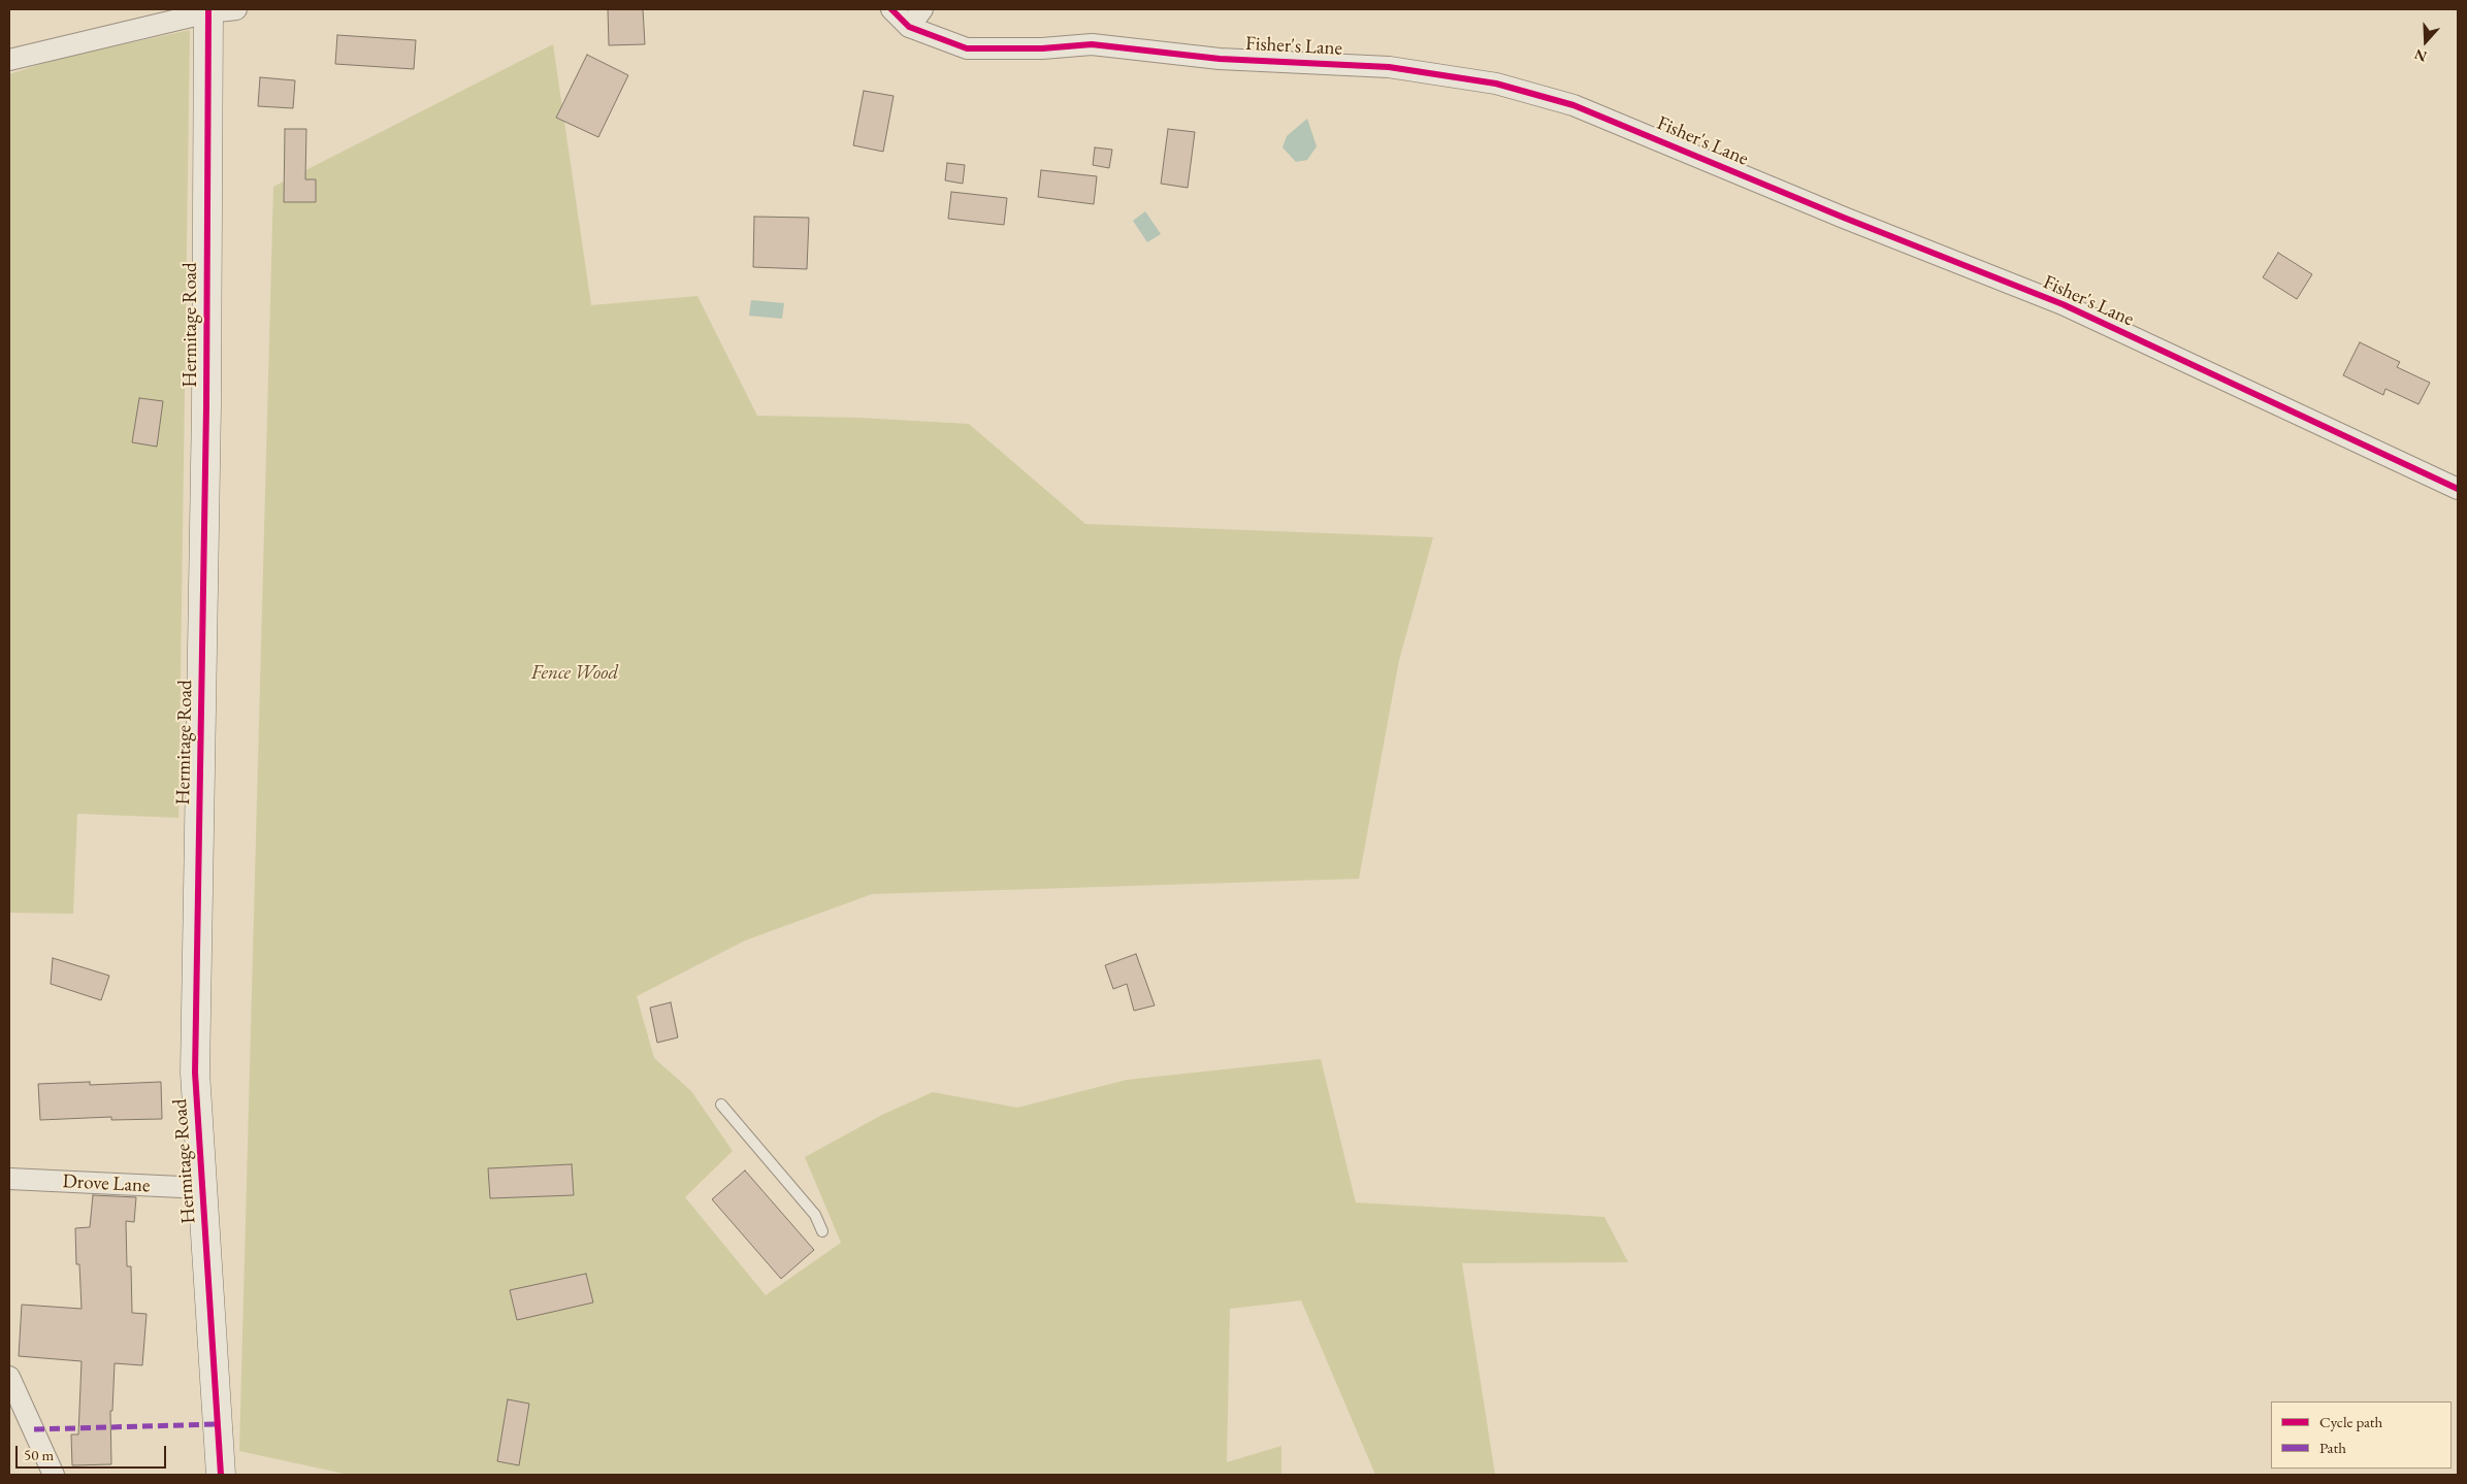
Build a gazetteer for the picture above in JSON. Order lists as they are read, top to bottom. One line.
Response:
{"streets":{"street":["Fisher's Lane","Hermitage Road","Drove Lane"]},"crossings":[["Hermitage Road","Drove Lane"]],"parks":["Fence Wood"],"legend":["Cycle path","Path"],"scale_bar":"50 m","north":"bottom"}
